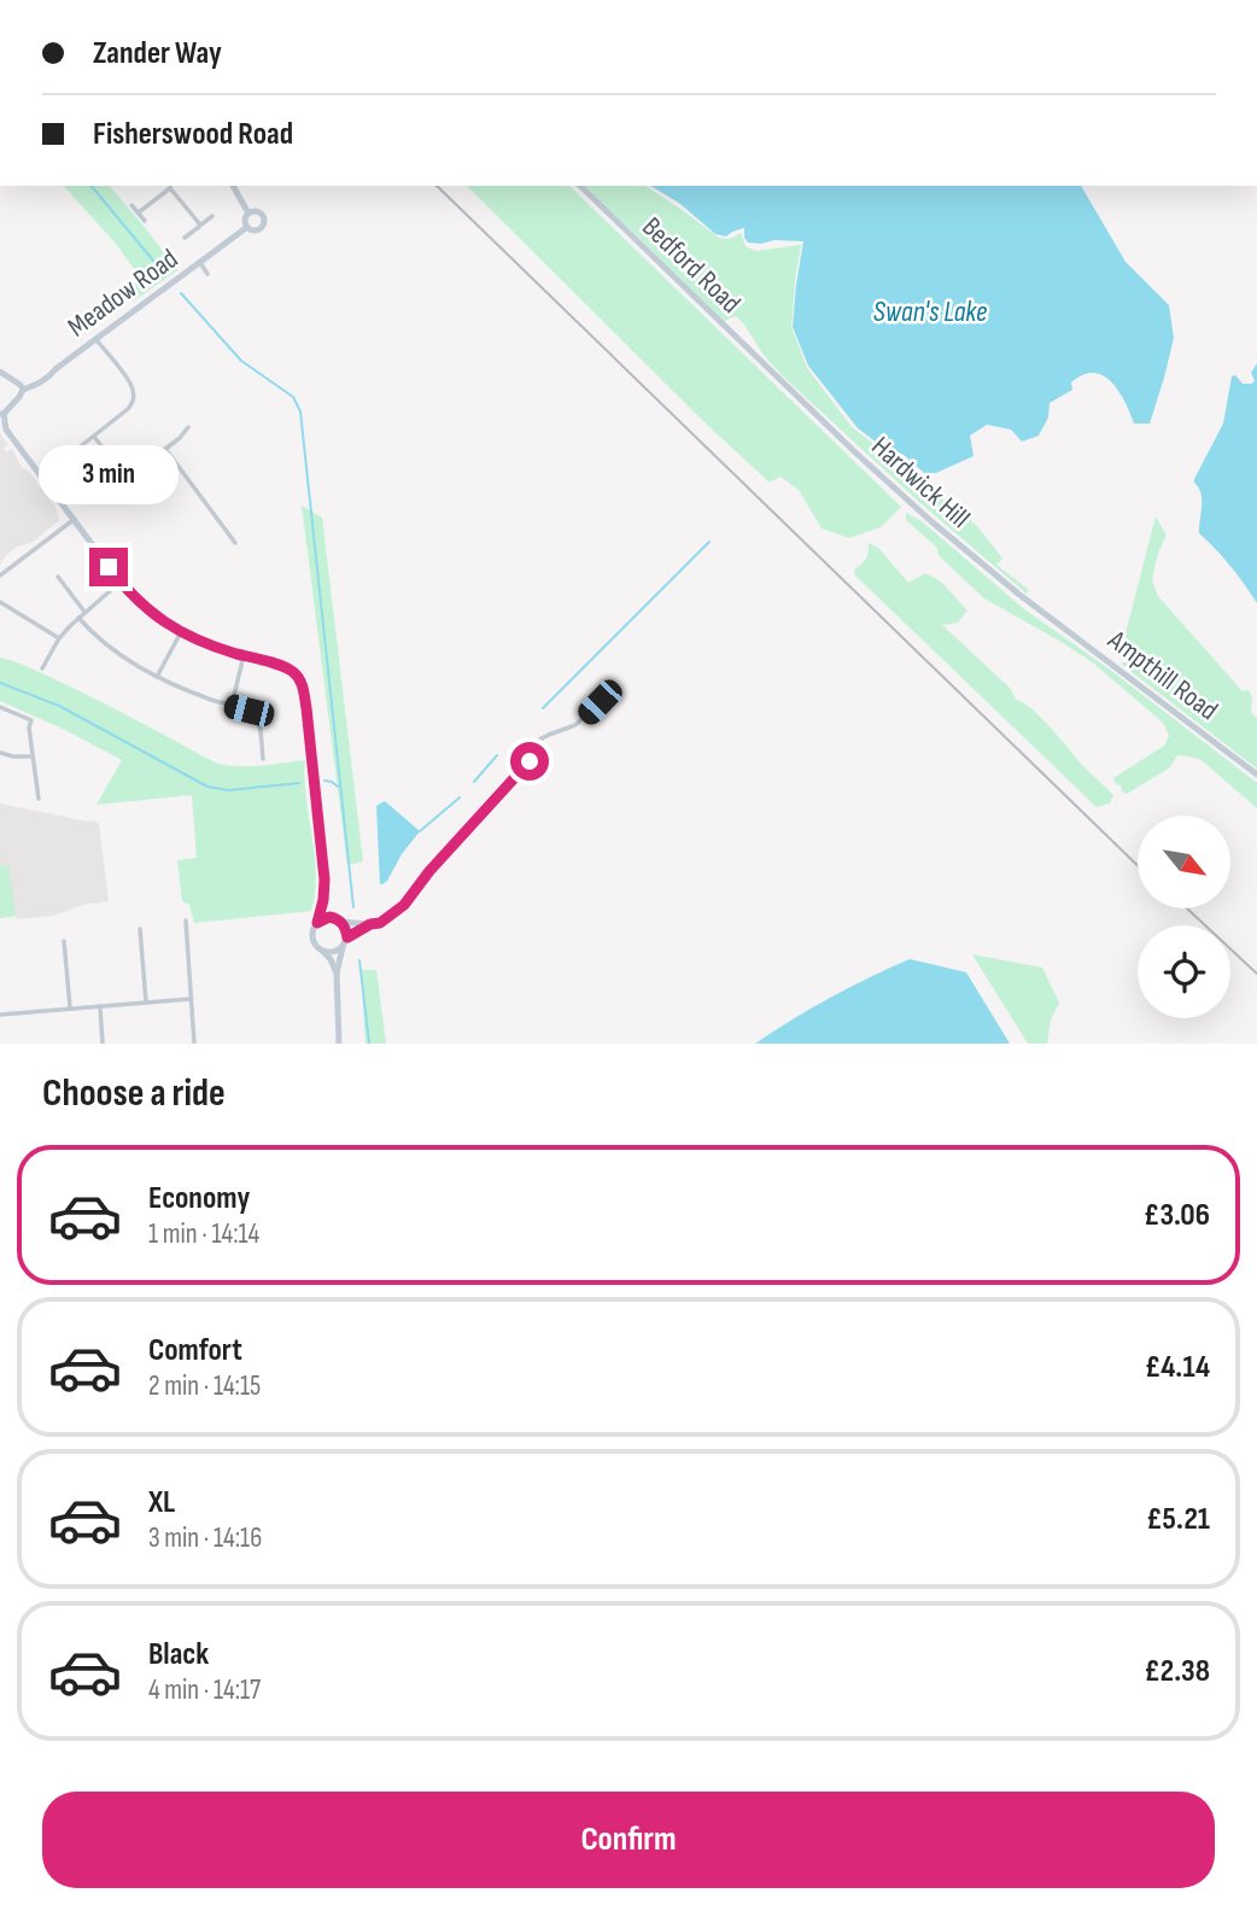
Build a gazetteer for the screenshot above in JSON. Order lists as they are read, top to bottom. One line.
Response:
{"streets":{"street":["Bedford Road","Meadow Road","Hardwick Hill","Ampthill Road"]},"crossings":[["Bedford Road","Hardwick Hill"],["Hardwick Hill","Ampthill Road"]],"water":["Swan's Lake"],"north":"bottom right","page":{"banner":["Zander Way","Fisherswood Road"],"bubble":"3 min","heading":"Choose a ride","list":[{"name":"Economy","note":"1 min · 14:14","value":"£3.06"},{"name":"Comfort","note":"2 min · 14:15","value":"£4.14"},{"name":"XL","note":"3 min · 14:16","value":"£5.21"},{"name":"Black","note":"4 min · 14:17","value":"£2.38"}],"buttons":"Confirm"}}
